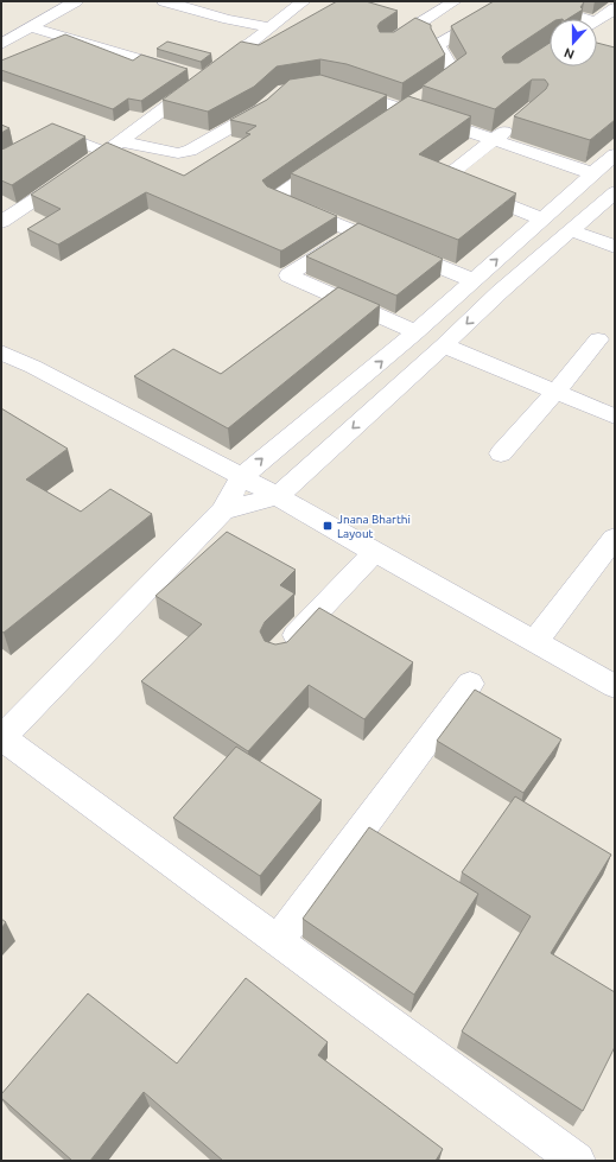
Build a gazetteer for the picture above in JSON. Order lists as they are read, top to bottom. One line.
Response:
{"places":{"transit":["Jnana Bharthi Layout"]},"north":"bottom"}
